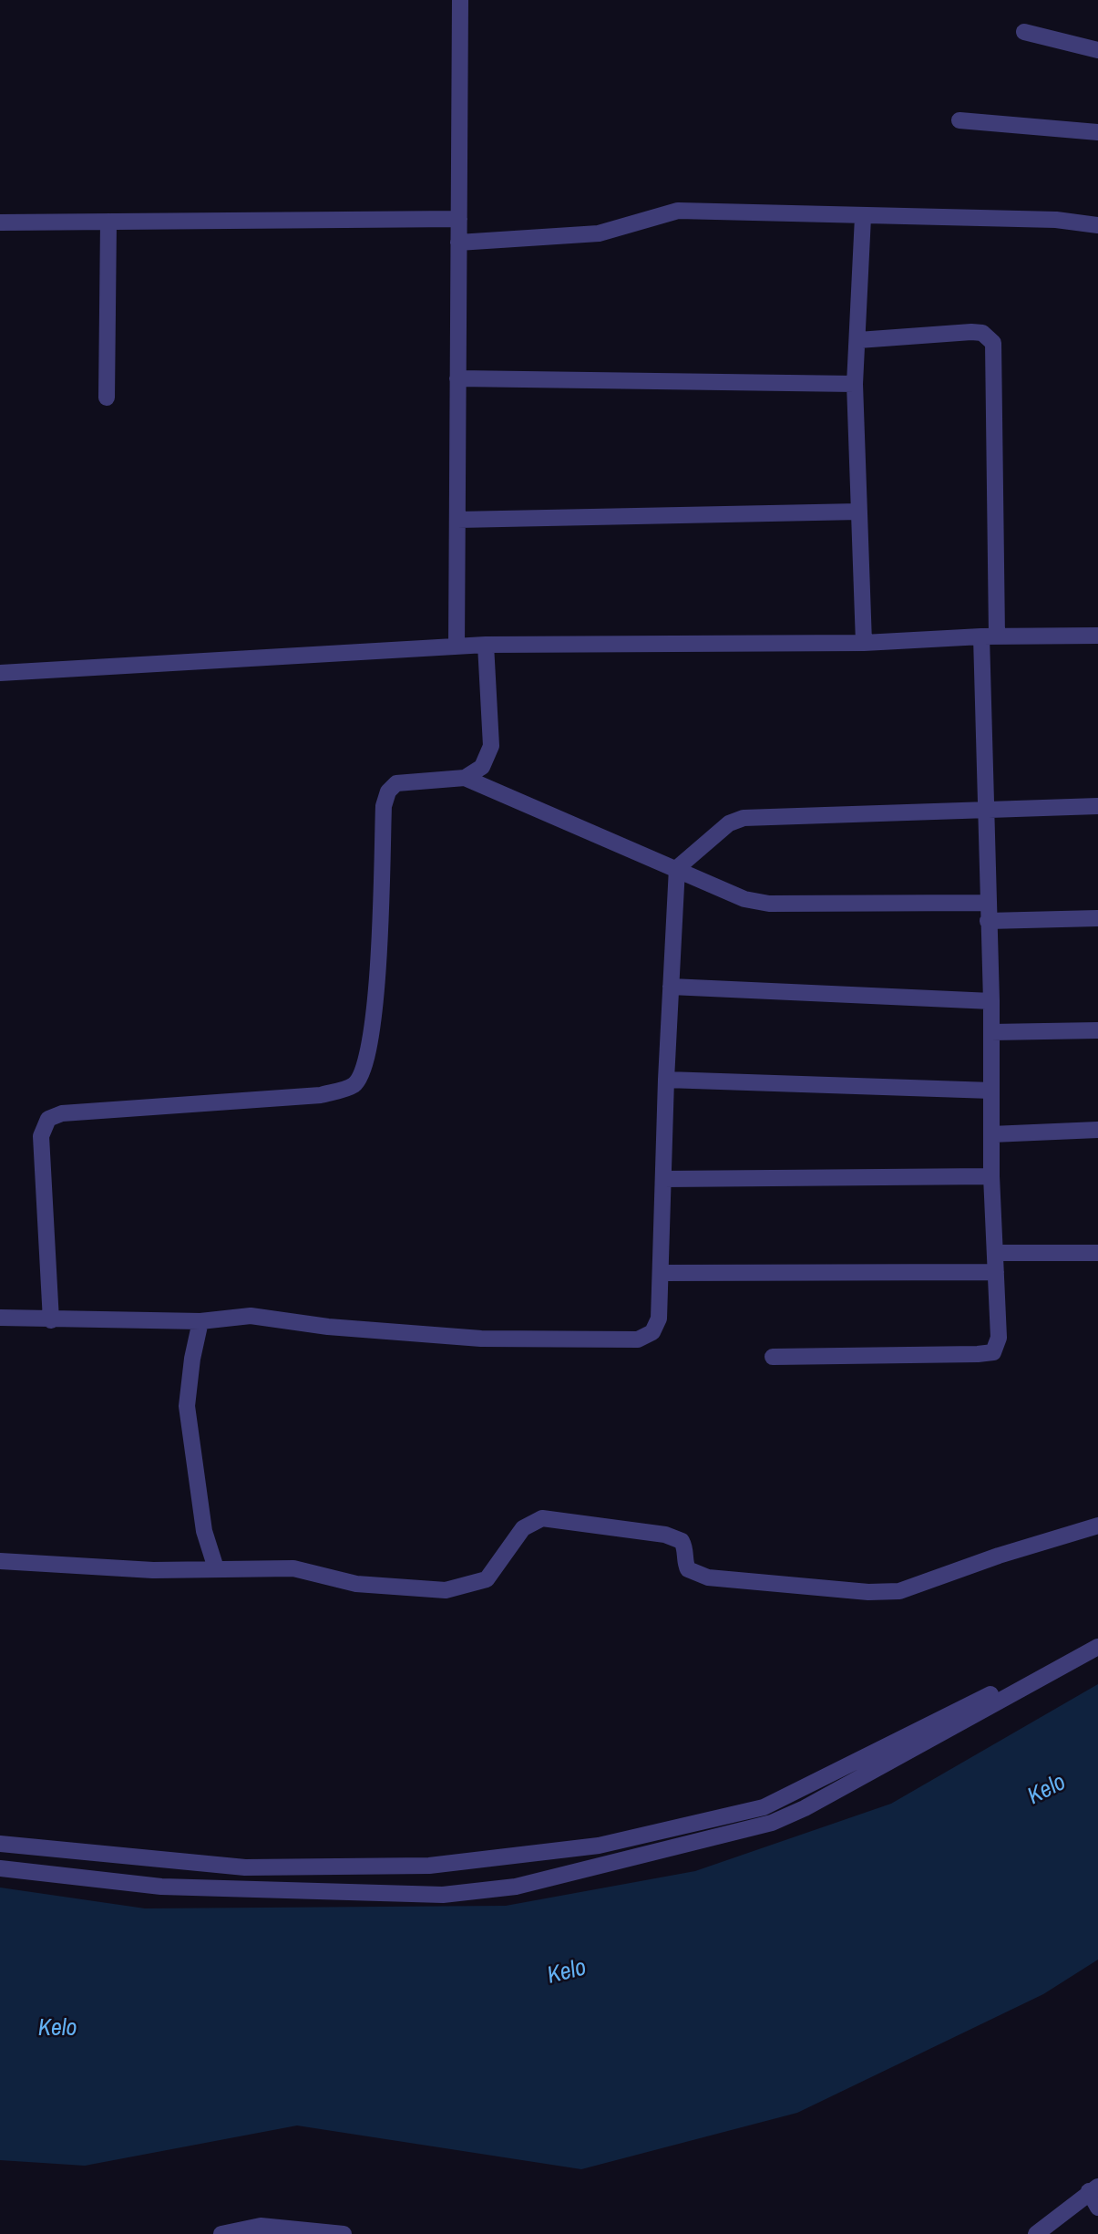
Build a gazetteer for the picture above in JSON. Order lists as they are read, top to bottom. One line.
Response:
{"water":["Kelo"]}
